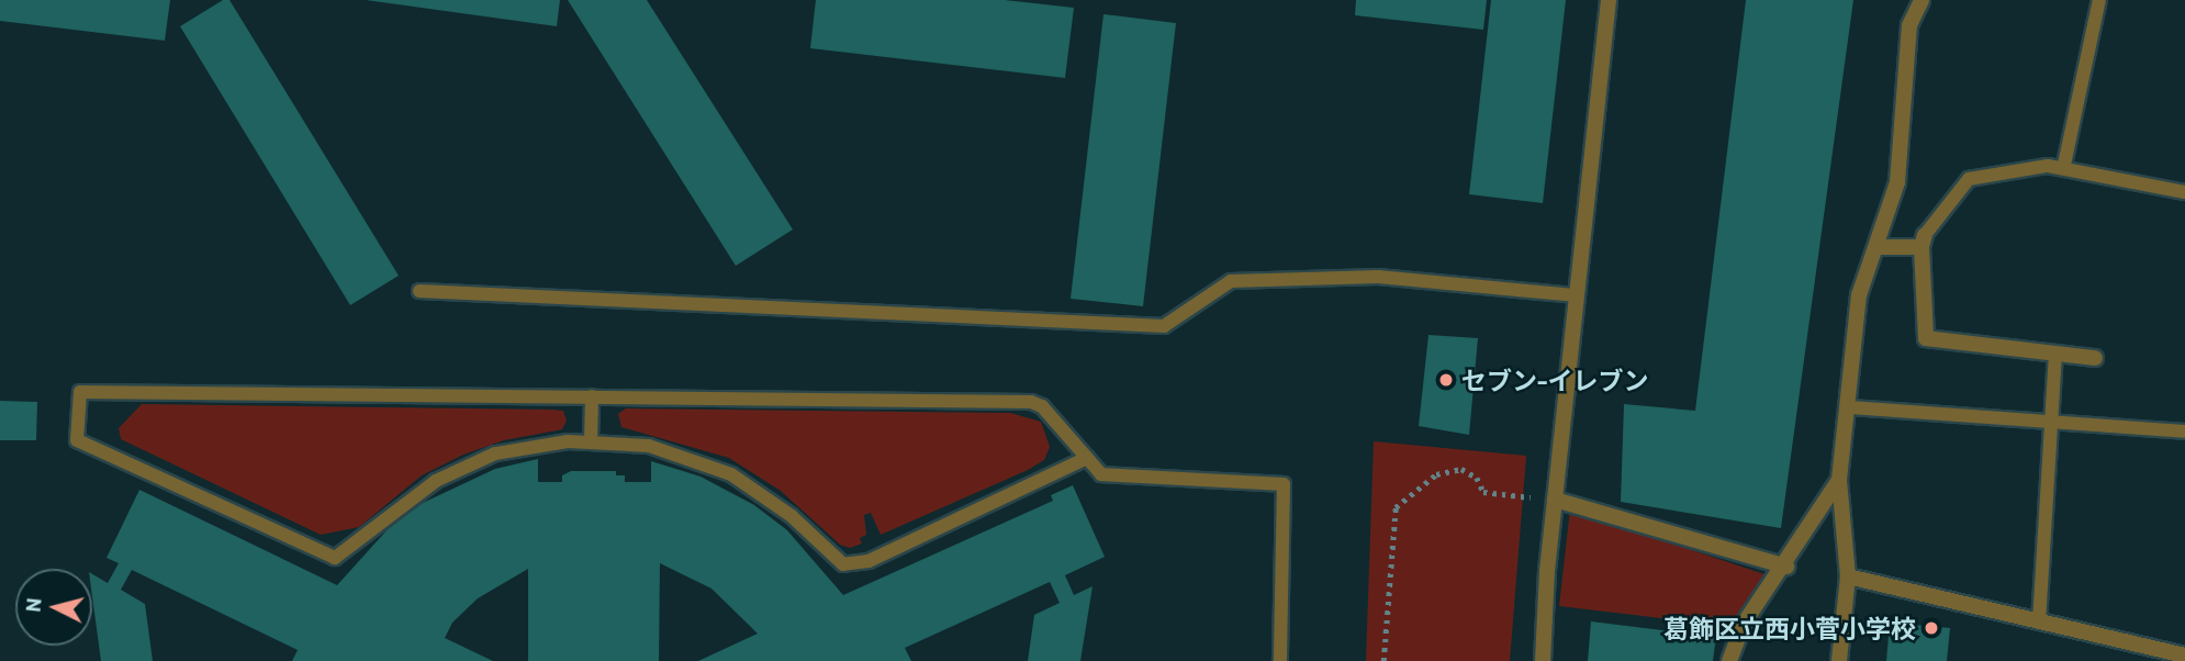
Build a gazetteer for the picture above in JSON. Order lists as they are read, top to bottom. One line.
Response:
{"places":["セブン-イレブン","葛飾区立西小菅小学校"],"north":"left"}
